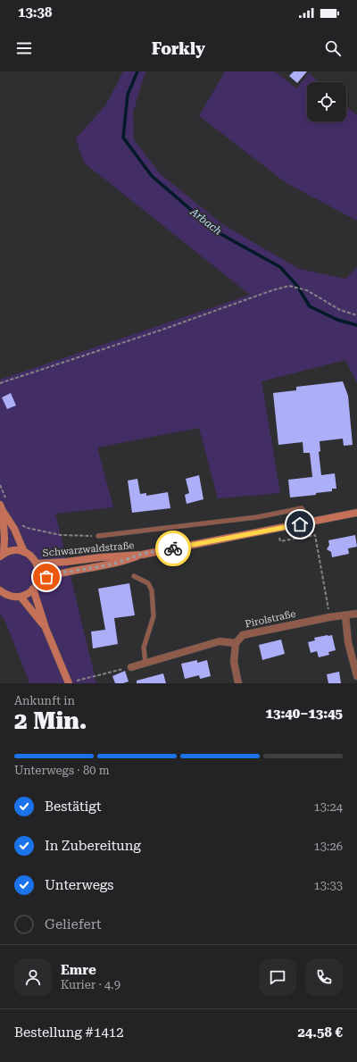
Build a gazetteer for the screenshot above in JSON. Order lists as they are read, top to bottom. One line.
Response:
{"streets":{"street":["Schwarzwaldstraße","Pirolstraße"]},"water":["Arbach"],"page":{"status":"13:38","header":"Forkly","heading":["2 Min.","Ankunft in","13:40–13:45"],"panel":["Emre","Kurier · 4.9","Bestellung #1412","24.58 €"],"bar":"Unterwegs · 80 m","list":[["Bestätigt","13:24"],["In Zubereitung","13:26"],["Unterwegs","13:33"],"Geliefert"]}}
